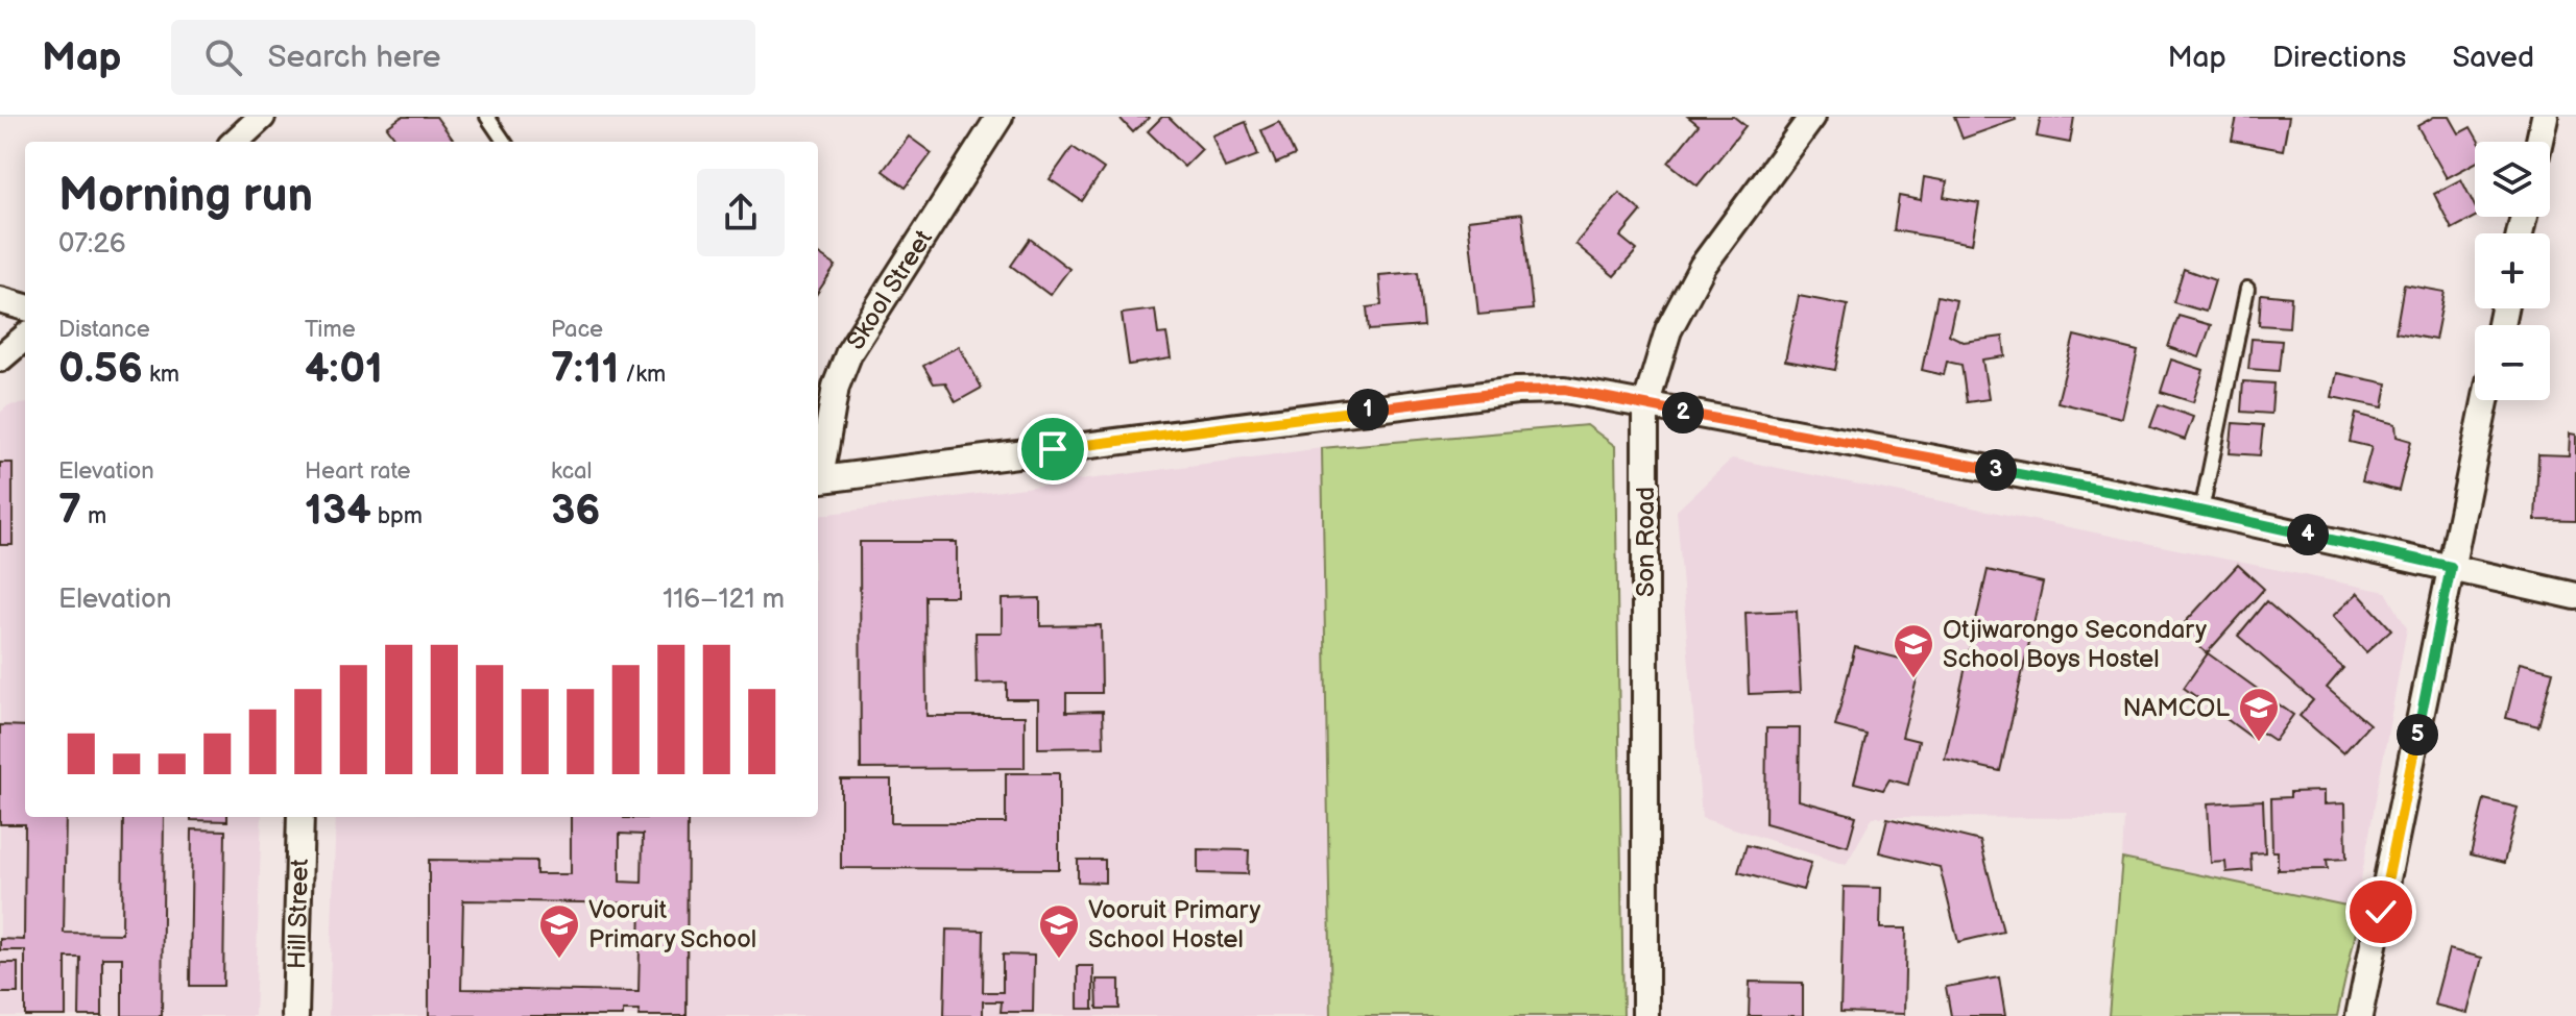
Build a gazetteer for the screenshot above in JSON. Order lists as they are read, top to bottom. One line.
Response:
{"streets":{"street":["Skool Street","Son Road","Hill Street"]},"places":{"school or university":["Otjiwarongo Secondary School Boys Hostel","NAMCOL","Vooruit Primary School","Vooruit Primary School Hostel"]},"page":{"header":"Map","search":"Search here","nav":["Map","Directions","Saved"],"map_buttons":["+","−"],"heading":["Morning run","07:26"],"stats":[["Distance","0.56 km"],["Time","4:01"],["Pace","7:11 /km"],["Elevation","7 m"],["Heart rate","134 bpm"],["kcal","36"]],"pins":["1","2","3","4","5"],"chart":["Elevation","116–121 m"]}}
